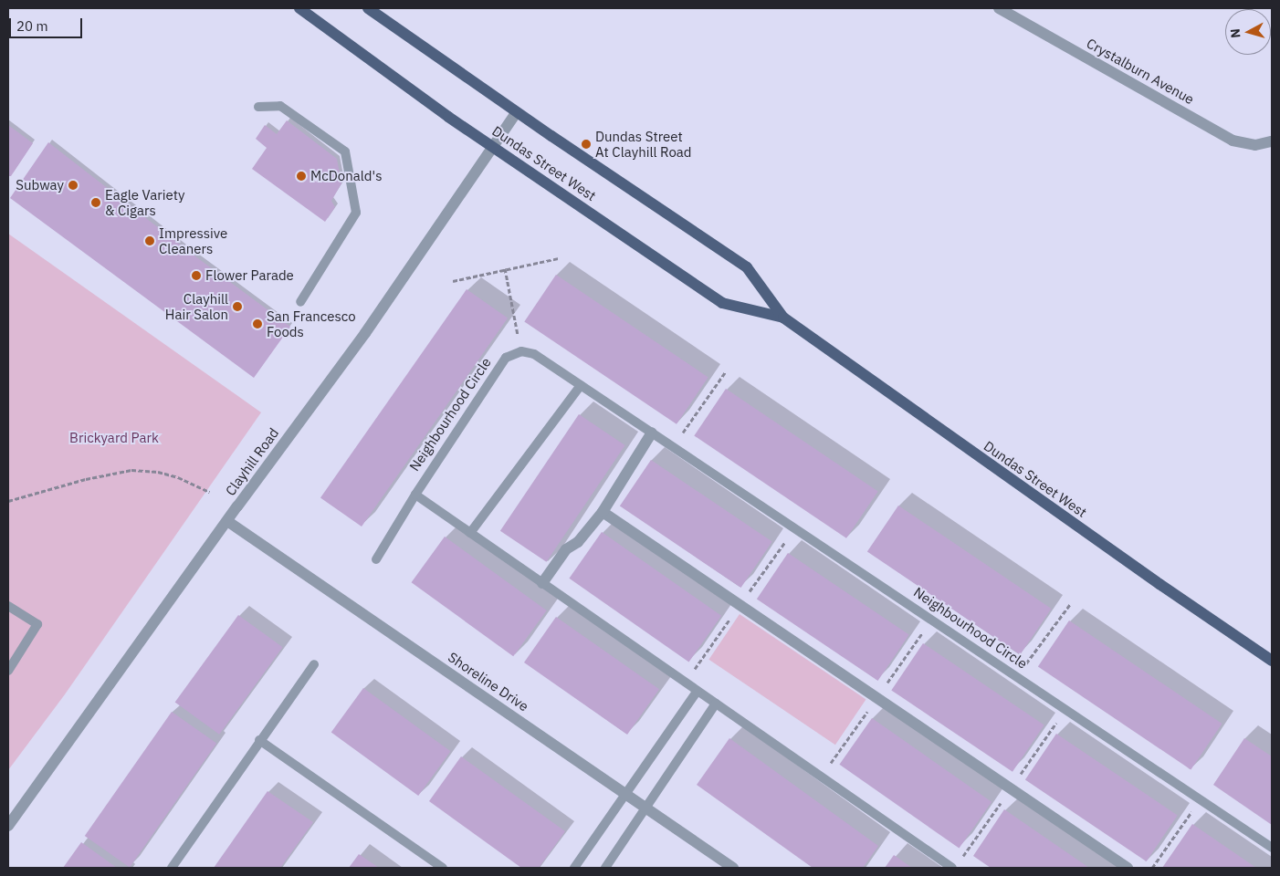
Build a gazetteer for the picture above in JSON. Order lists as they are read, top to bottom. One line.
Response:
{"streets":{"main road":["Dundas Street West"],"street":["Crystalburn Avenue","Clayhill Road","Shoreline Drive"],"lane":["Neighbourhood Circle"]},"crossings":[["Dundas Street West","Clayhill Road"],["Clayhill Road","Shoreline Drive"]],"parks":["Brickyard Park"],"places":["Dundas Street At Clayhill Road","McDonald's","Subway","Eagle Variety & Cigars","Impressive Cleaners","Flower Parade","Clayhill Hair Salon","San Francesco Foods"],"scale_bar":"20 m","north":"left"}
